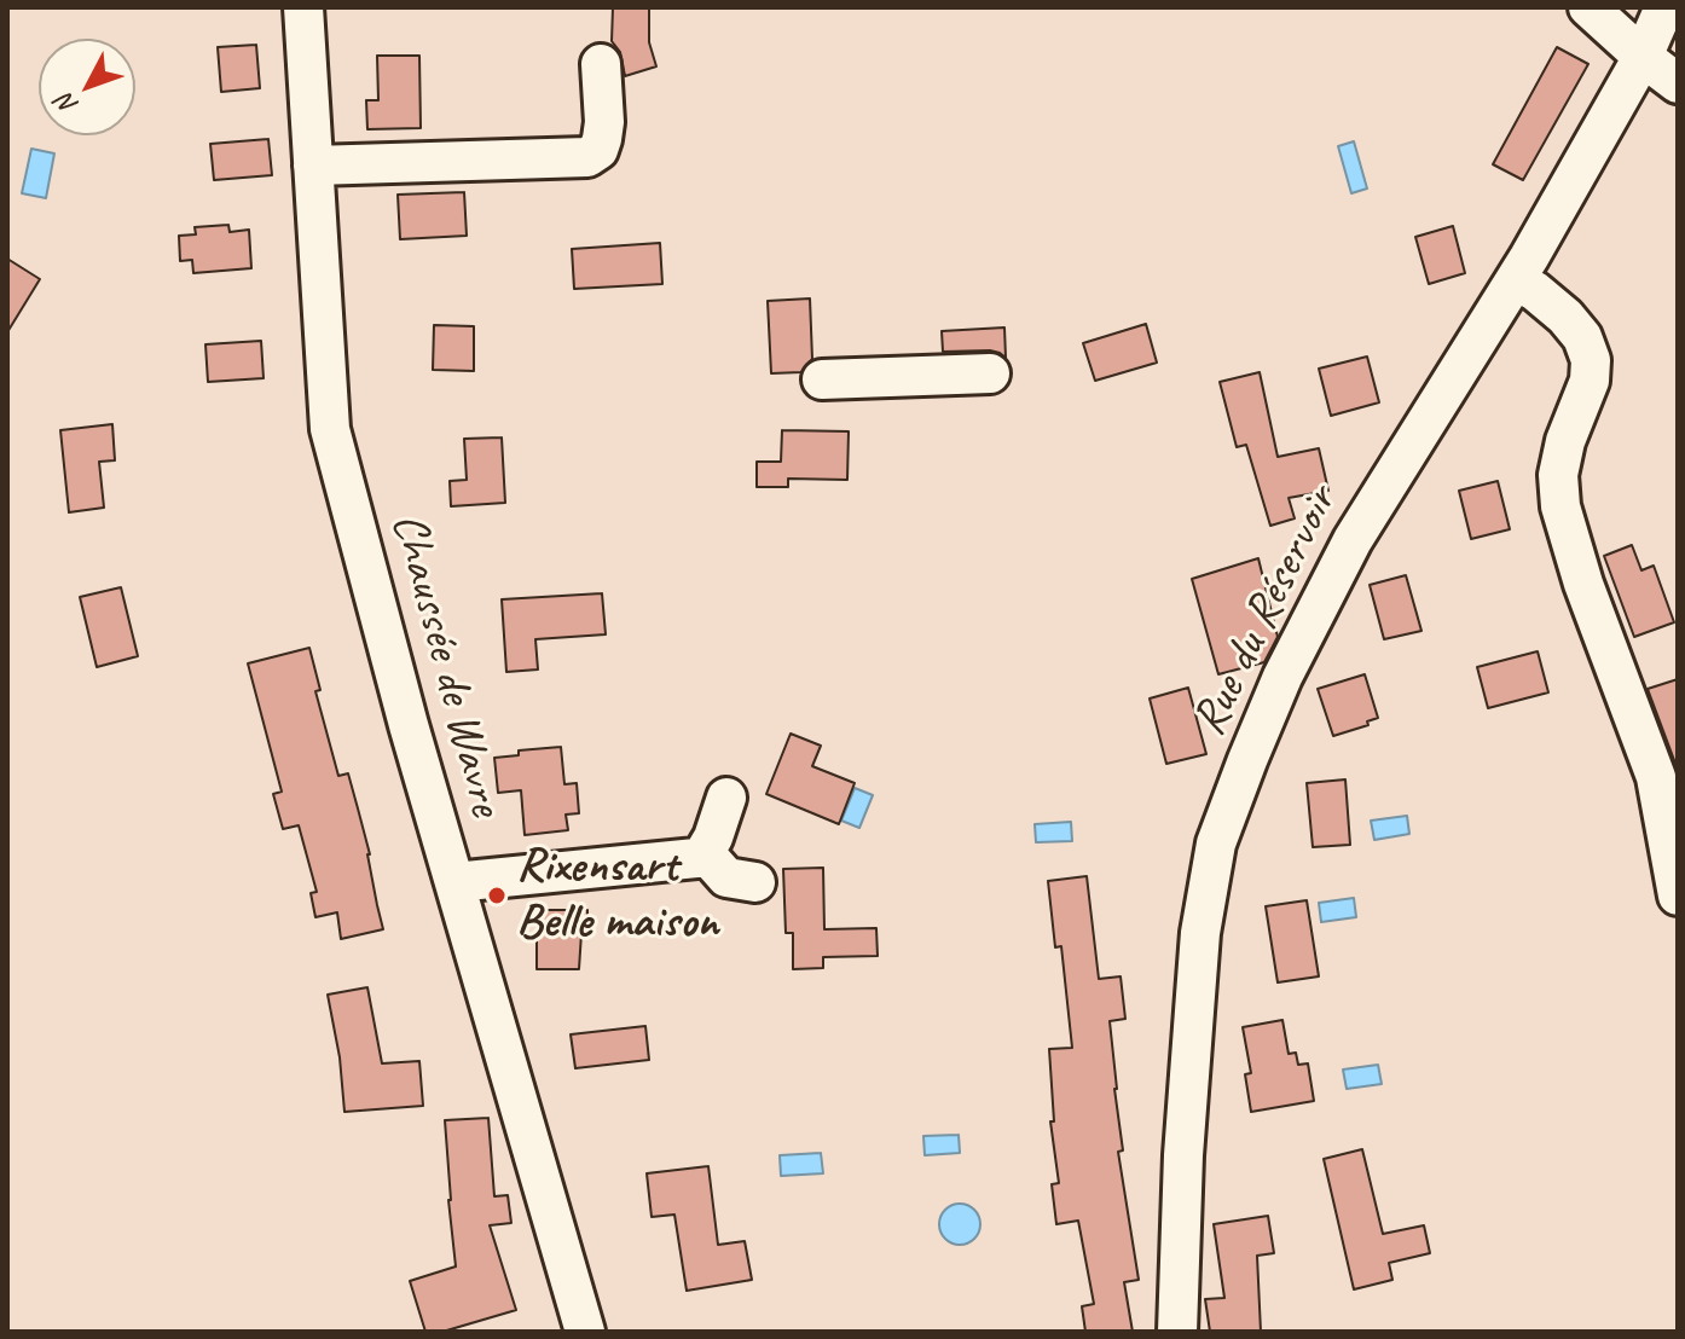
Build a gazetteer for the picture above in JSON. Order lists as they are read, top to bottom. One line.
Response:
{"streets":{"street":["Rue du Réservoir","Chaussée de Wavre"]},"places":["Rixensart Belle maison"],"north":"bottom left"}
